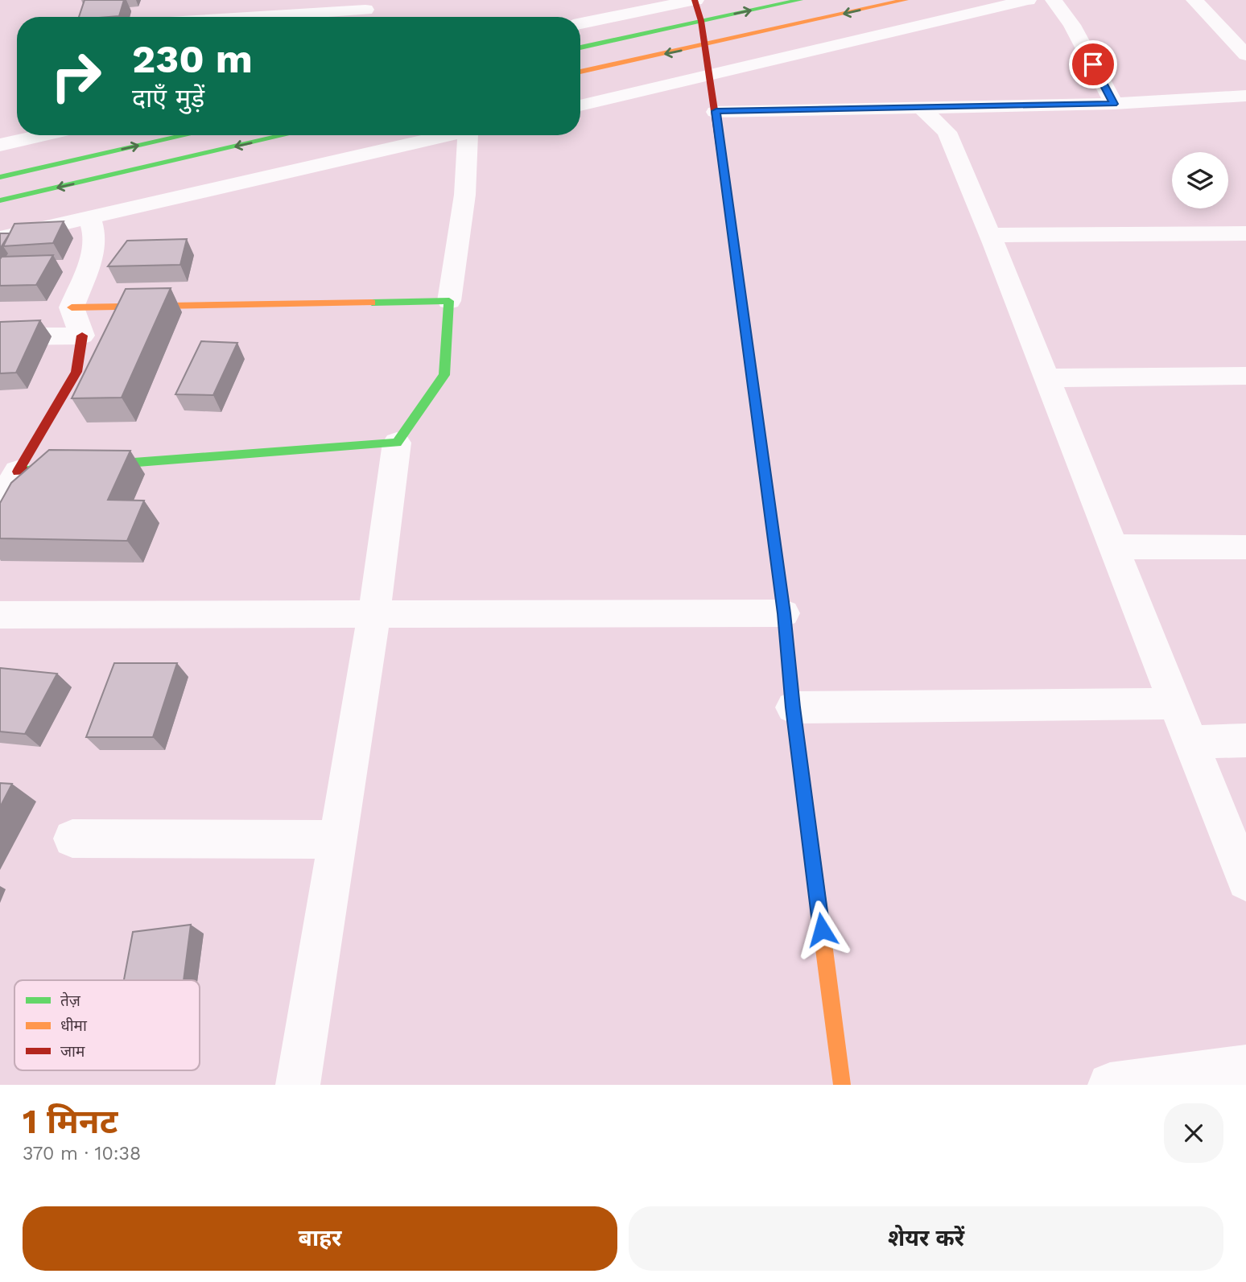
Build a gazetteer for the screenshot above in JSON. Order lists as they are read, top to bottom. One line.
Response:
{"legend":["तेज़","धीमा","जाम"],"page":{"turn":["230 m","दाएँ मुड़ें"],"heading":["1 मिनट","370 m · 10:38"],"buttons":["बाहर","शेयर करें"]}}
